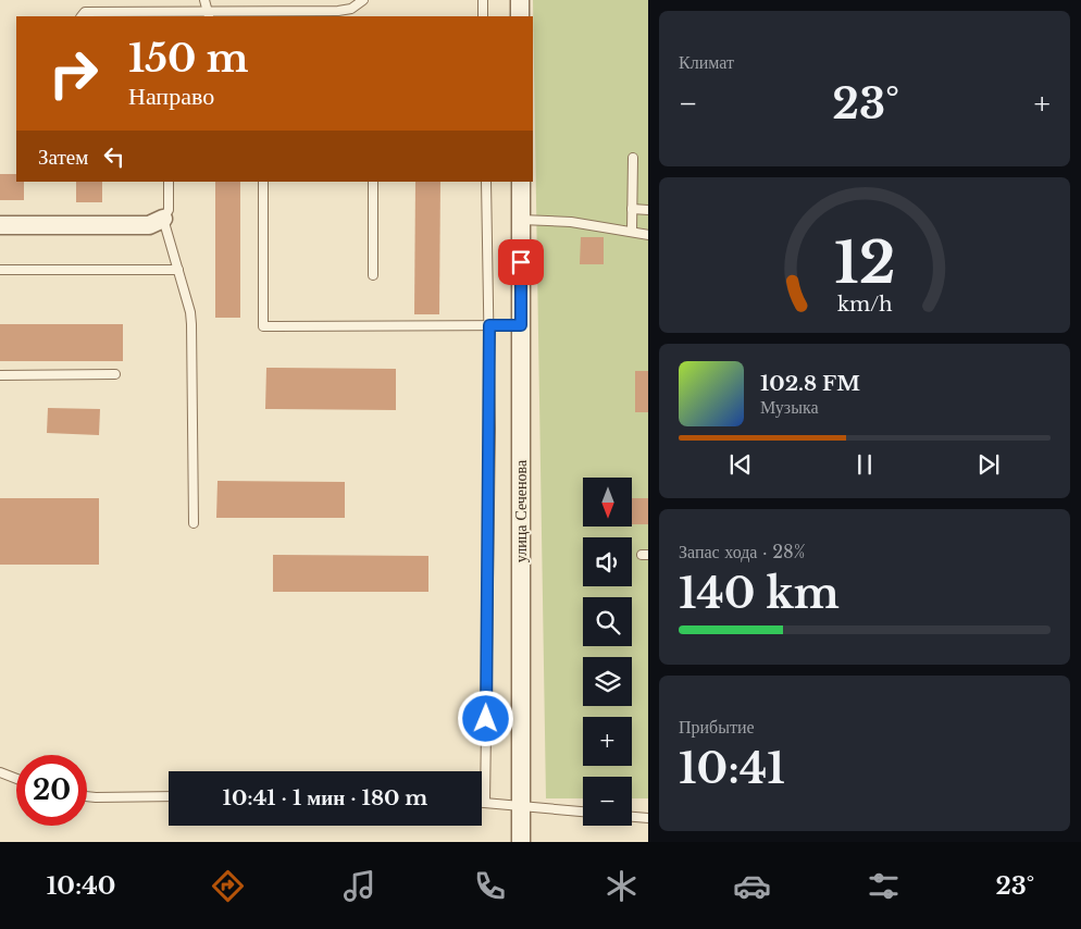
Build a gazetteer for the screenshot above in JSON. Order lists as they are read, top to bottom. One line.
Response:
{"streets":{"street":["улица Сеченова"]},"north":"bottom","page":{"tile":["Климат",["Запас хода · 28%","140 km"],["Прибытие","10:41"]],"turn":["150 m","Направо"],"heat":["−","23°","+"],"then":"Затем","song":["102.8 FM","Музыка"],"map_buttons":["+","−"],"limit":"20","trip":"10:41 · 1 мин · 180 m","tabs":["10:40","23°"],"gauge":["12","km/h"]}}
